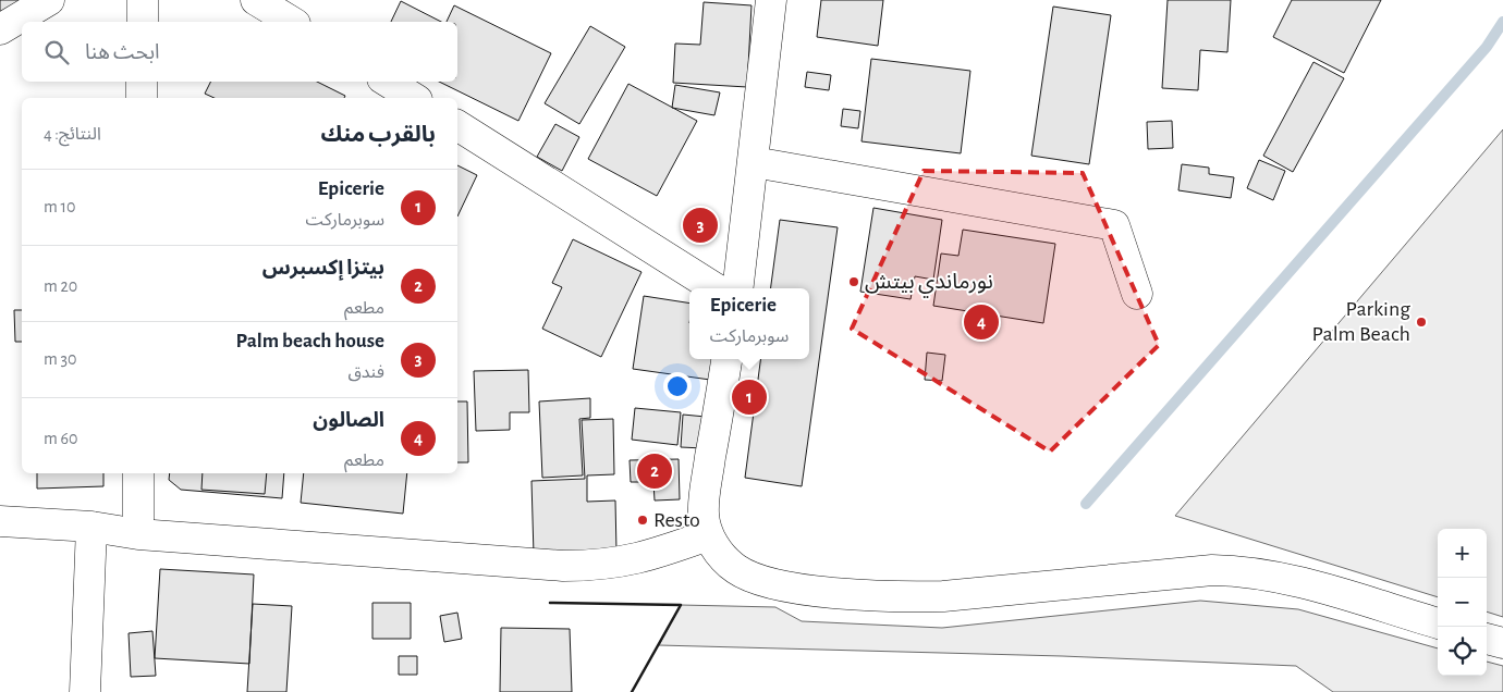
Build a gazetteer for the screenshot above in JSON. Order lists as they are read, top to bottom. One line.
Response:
{"places":["نورماندي بيتش","Parking Palm Beach","Resto"],"page":{"search":"ابحث هنا","heading":["بالقرب منك","النتائج: 4"],"list":[{"mark":"1","name":"Epicerie","note":"سوبرماركت","value":"10 m"},{"mark":"2","name":"بيتزا إكسبرس","note":"مطعم","value":"20 m"},{"mark":"3","name":"Palm beach house","note":"فندق","value":"30 m"},{"mark":"4","name":"الصالون","note":"مطعم","value":"60 m"}],"pins":["3","4","1","2"],"popup":["Epicerie","سوبرماركت"],"map_buttons":["+","−"]}}
